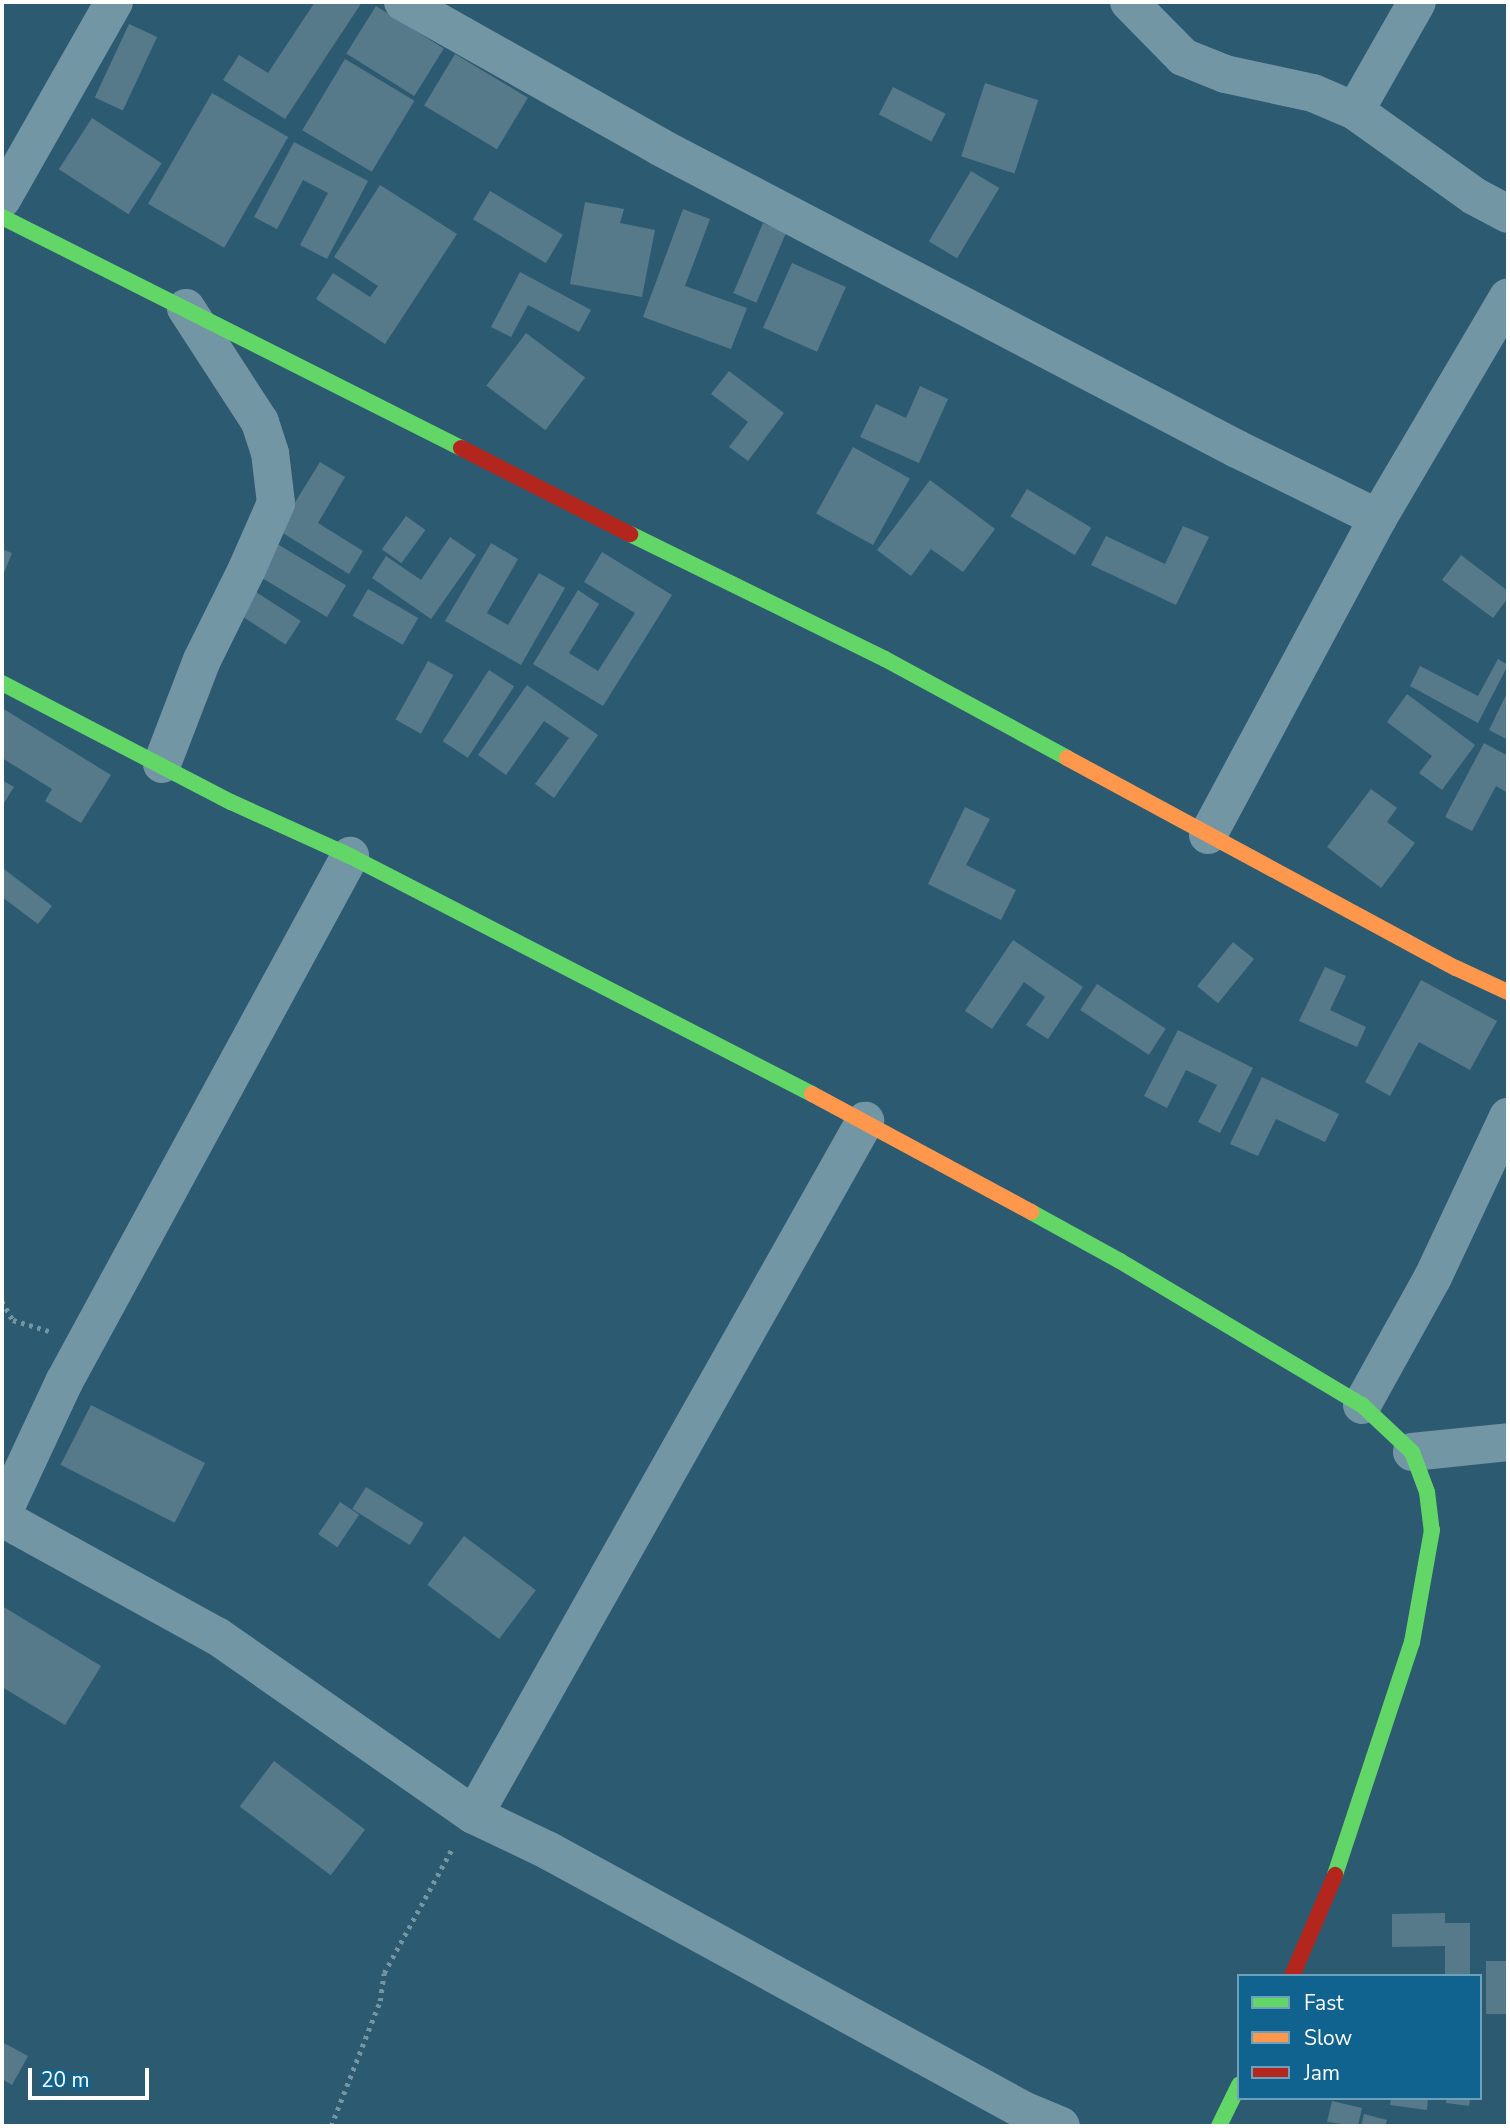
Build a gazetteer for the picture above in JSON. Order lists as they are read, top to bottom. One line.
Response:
{"legend":["Fast","Slow","Jam"],"scale_bar":"20 m"}
